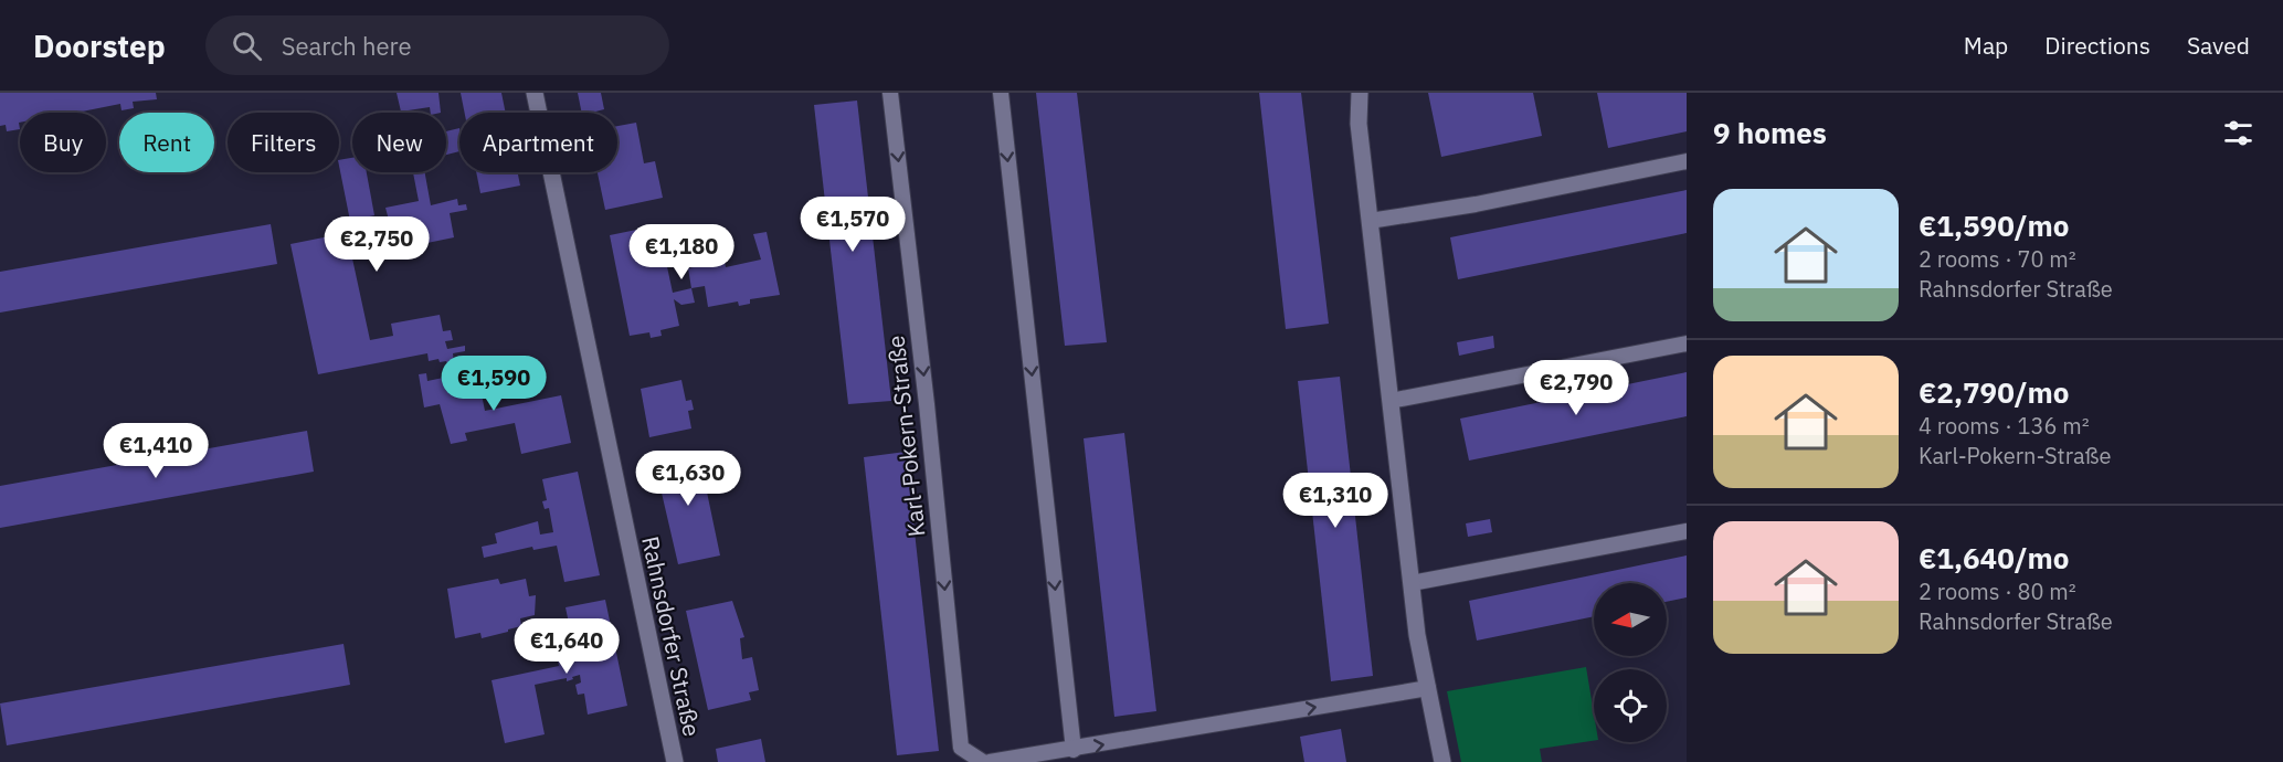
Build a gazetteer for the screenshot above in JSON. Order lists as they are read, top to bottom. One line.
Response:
{"streets":{"street":["Rahnsdorfer Straße"],"lane":["Karl-Pokern-Straße"]},"north":"left","page":{"header":"Doorstep","search":"Search here","nav":["Map","Directions","Saved"],"heading":"9 homes","chip":["Buy","Rent","Filters","New","Apartment"],"list":[{"name":"€1,590/mo","note":"2 rooms · 70 m² · Rahnsdorfer Straße"},{"name":"€2,790/mo","note":"4 rooms · 136 m² · Karl-Pokern-Straße"},{"name":"€1,640/mo","note":"2 rooms · 80 m² · Rahnsdorfer Straße"}],"price":["€1,570","€2,750","€1,180","€1,590","€2,790","€1,410","€1,630","€1,310","€1,640"]}}
